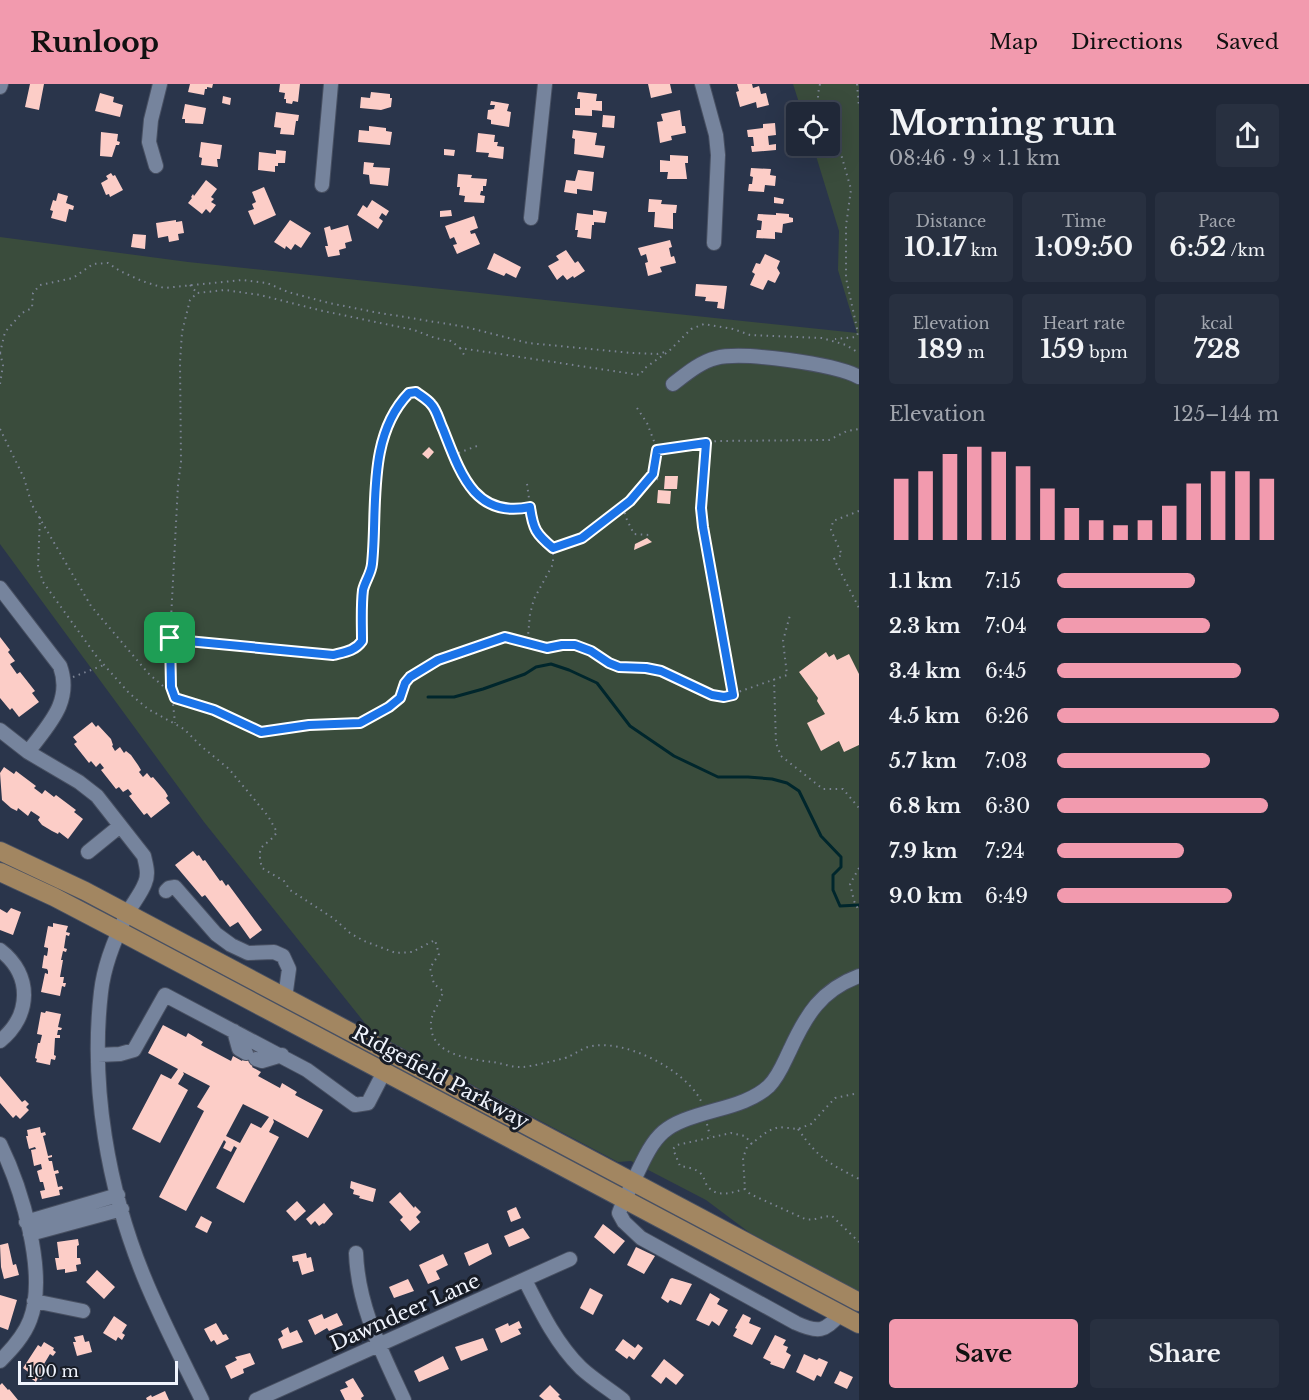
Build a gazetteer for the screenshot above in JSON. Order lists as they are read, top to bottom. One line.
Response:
{"streets":{"main road":["Ridgefield Parkway"],"street":["Dawndeer Lane"]},"scale_bar":"100 m","page":{"header":"Runloop","nav":["Map","Directions","Saved"],"heading":["Morning run","08:46 · 9 × 1.1 km"],"stats":[["Distance","10.17 km"],["Time","1:09:50"],["Pace","6:52 /km"],["Elevation","189 m"],["Heart rate","159 bpm"],["kcal","728"]],"chart":["Elevation","125–144 m"],"list":[{"name":"1.1 km","note":"7:15"},{"name":"2.3 km","note":"7:04"},{"name":"3.4 km","note":"6:45"},{"name":"4.5 km","note":"6:26"},{"name":"5.7 km","note":"7:03"},{"name":"6.8 km","note":"6:30"},{"name":"7.9 km","note":"7:24"},{"name":"9.0 km","note":"6:49"}],"buttons":["Save","Share"],"scale":"100 m"}}
